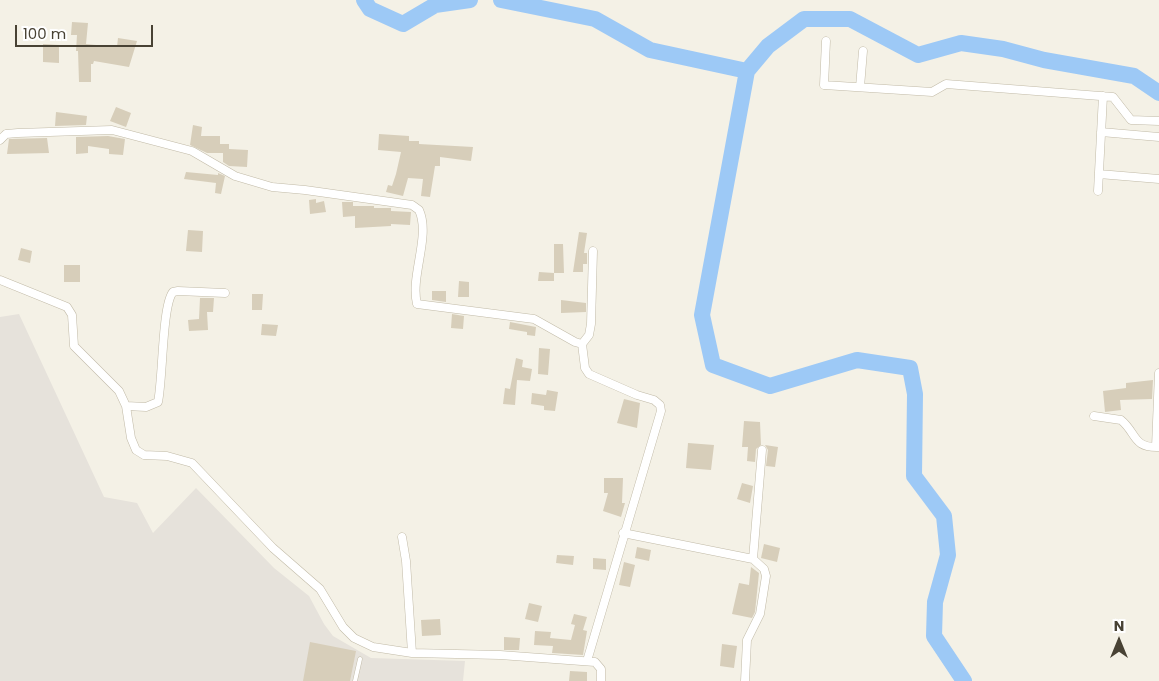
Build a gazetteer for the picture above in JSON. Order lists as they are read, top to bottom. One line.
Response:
{"scale_bar":"100 m","north":"top"}
